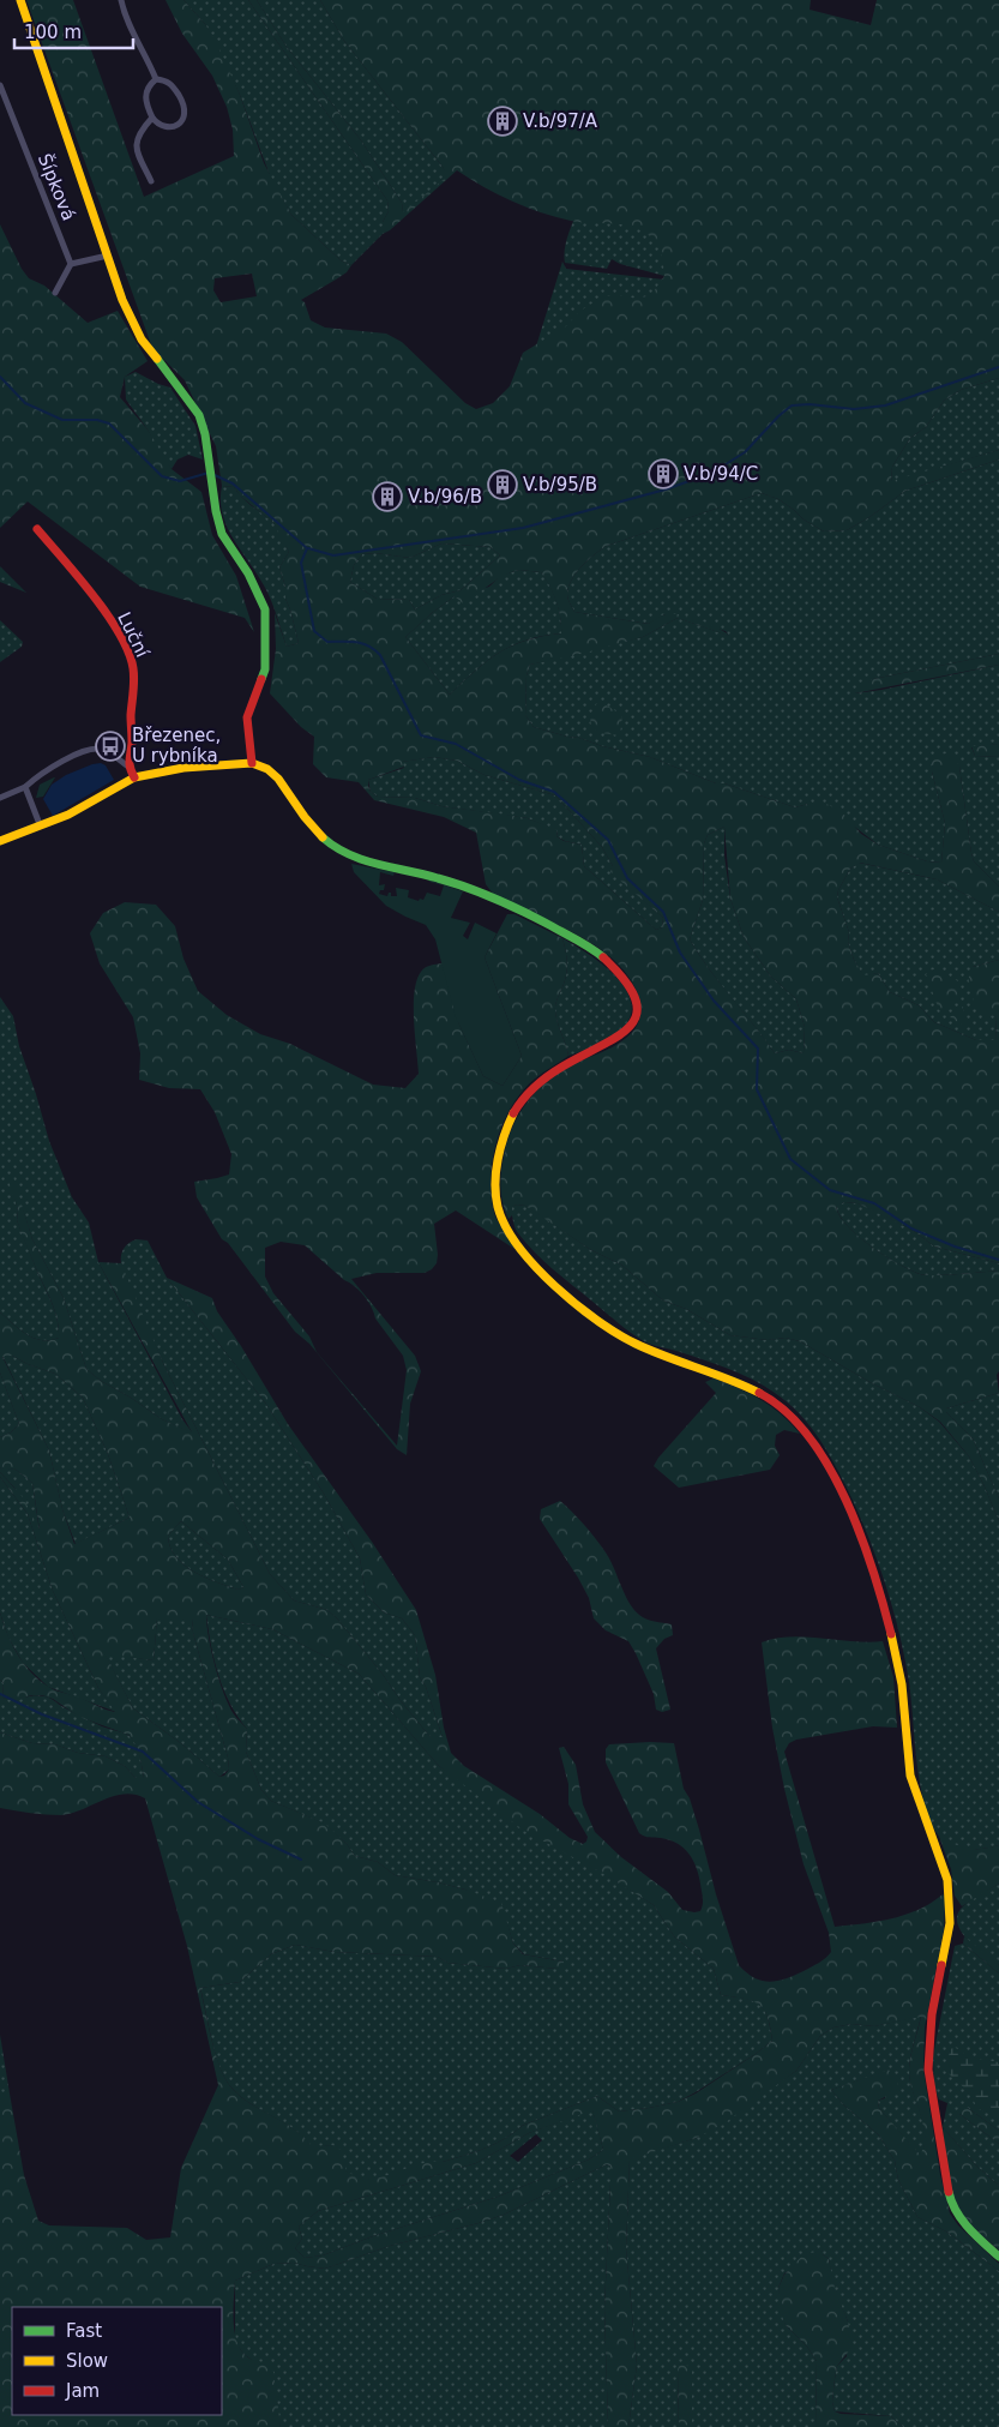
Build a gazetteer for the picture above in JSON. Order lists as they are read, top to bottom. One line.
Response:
{"streets":{"street":["Šípková","Luční"]},"places":{"building":["V.b/97/A","V.b/94/C","V.b/95/B","V.b/96/B"],"bus stop":["Březenec, U rybníka"]},"legend":["Fast","Slow","Jam"],"scale_bar":"100 m"}
